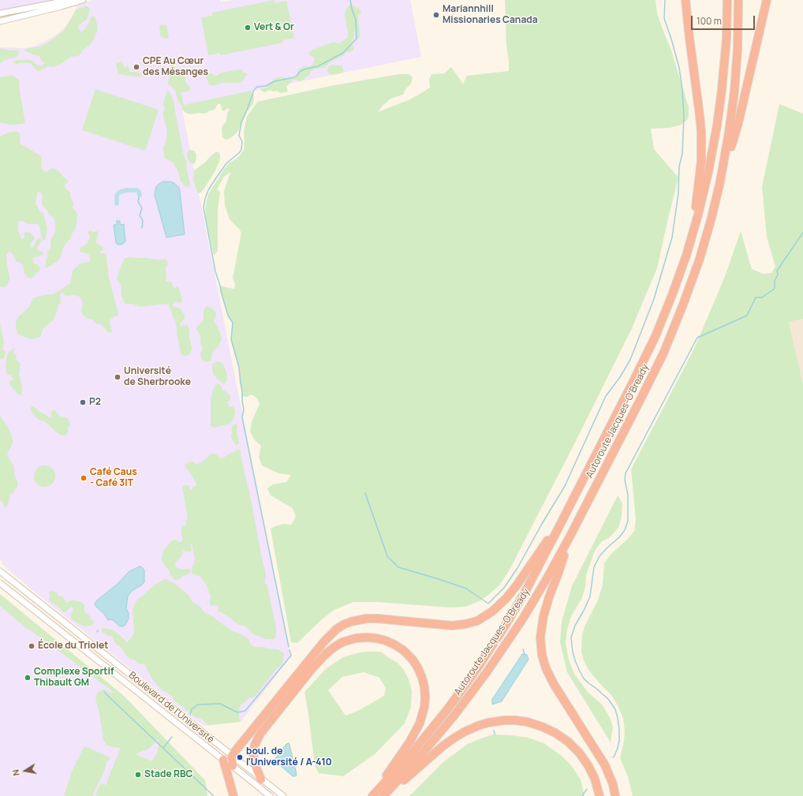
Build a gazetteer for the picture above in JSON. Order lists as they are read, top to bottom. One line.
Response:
{"streets":{"highway":["Autoroute Jacques-O'Bready"],"main road":["Boulevard de l'Université"]},"places":["Mariannhill Missionaries Canada","Vert & Or","CPE Au Cœur des Mésanges","Université de Sherbrooke","P2","Café Caus - Café 3IT","École du Triolet","Complexe Sportif Thibault GM","boul. de l'Université / A-410","Stade RBC"],"scale_bar":"100 m","north":"left"}
